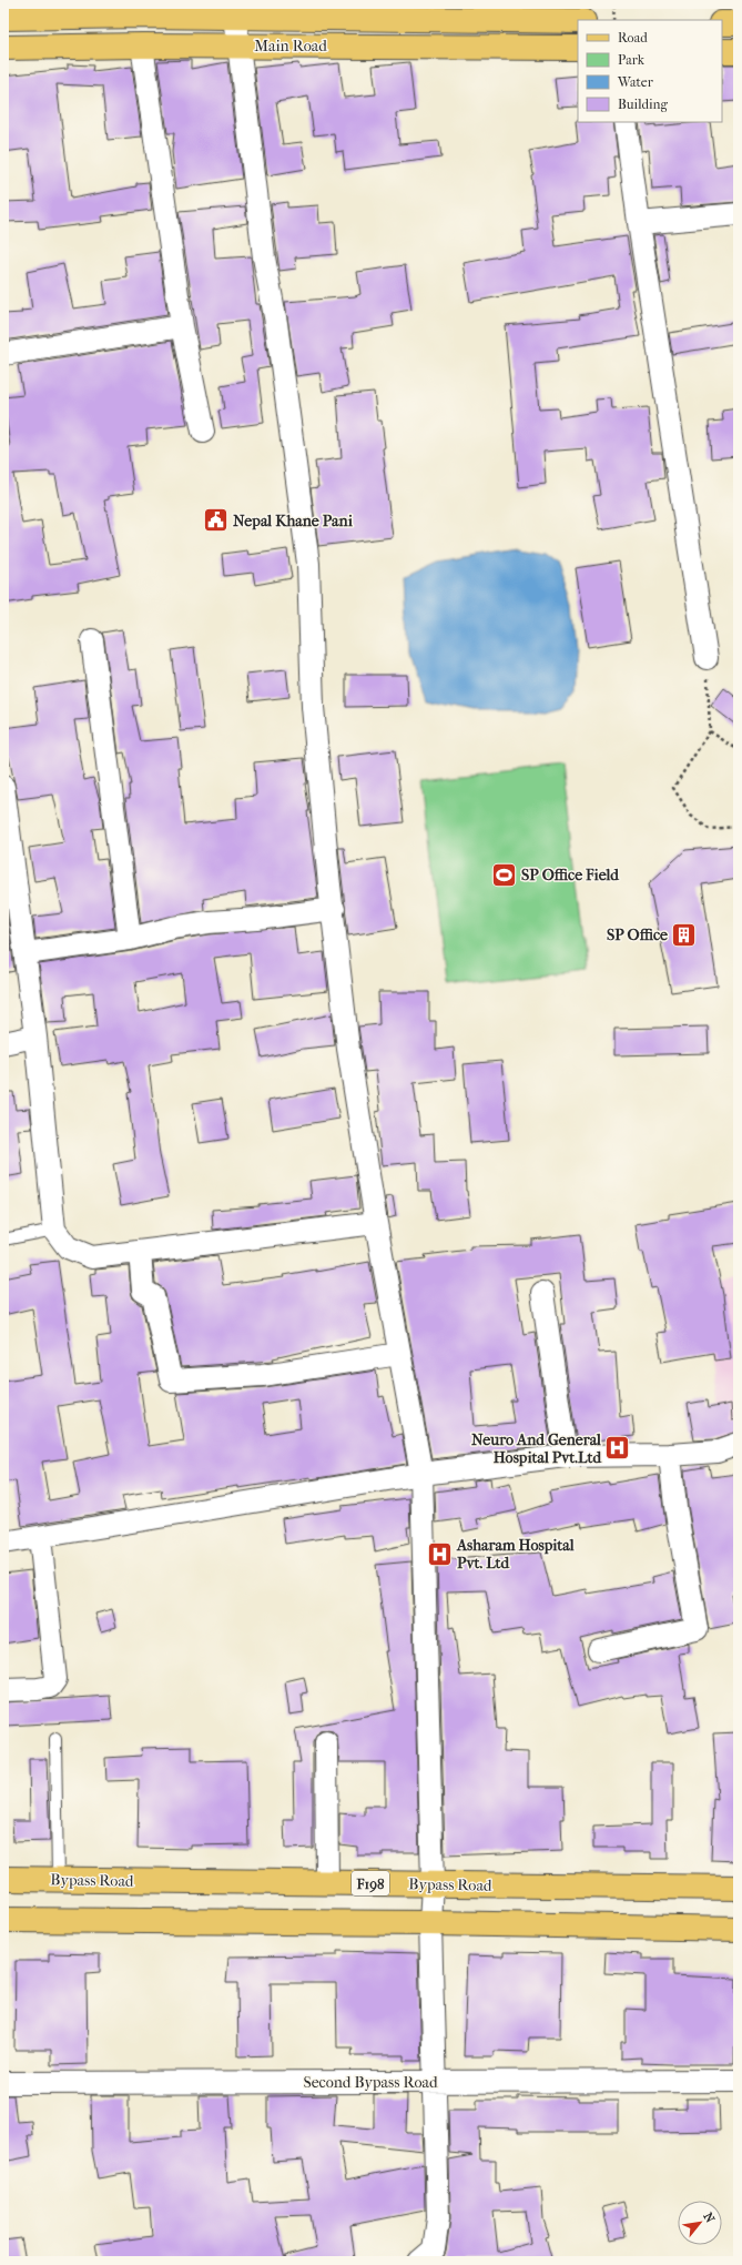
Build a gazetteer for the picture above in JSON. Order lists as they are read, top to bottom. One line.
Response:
{"streets":{"main road":["Main Road","Bypass Road","F198"],"street":["Second Bypass Road"]},"places":{"public building":["Nepal Khane Pani"],"sports":["SP Office Field"],"building":["SP Office"],"hospital":["Neuro And General Hospital Pvt.Ltd","Asharam Hospital Pvt. Ltd"]},"legend":["Road","Park","Water","Building"],"north":"top right"}
